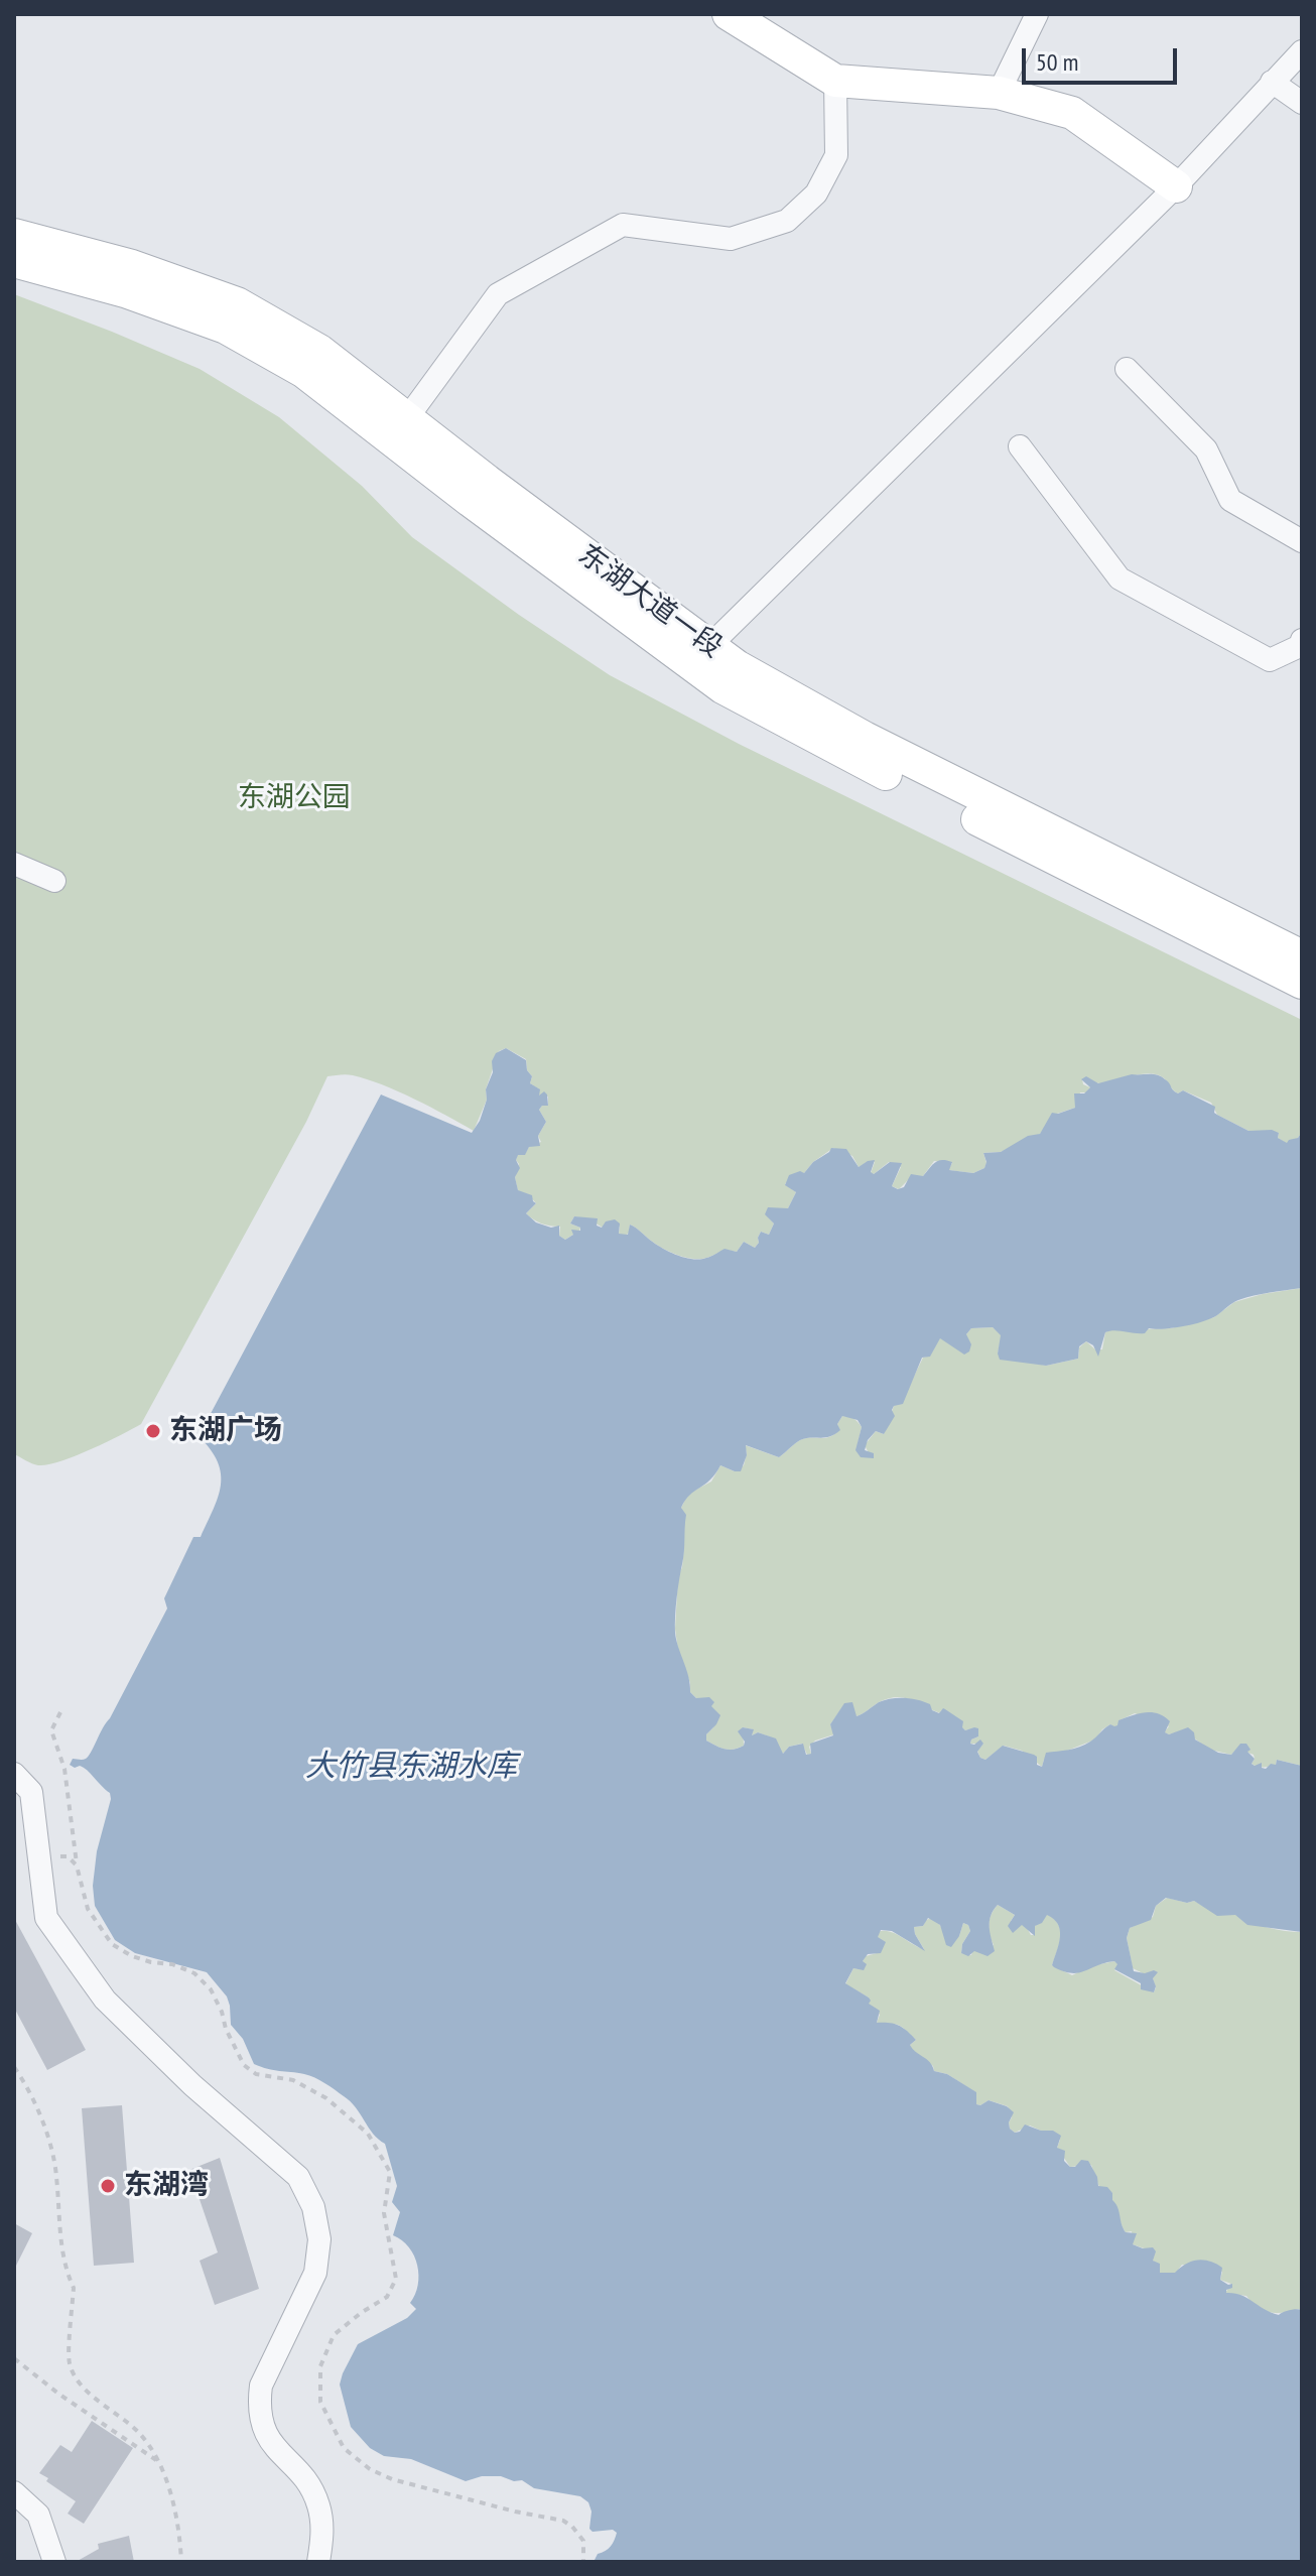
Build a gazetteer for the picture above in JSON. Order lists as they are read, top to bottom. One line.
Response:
{"streets":{"main road":["东湖大道一段"]},"water":["大竹县东湖水库"],"parks":["东湖公园"],"places":["东湖广场","东湖湾"],"scale_bar":"50 m"}
